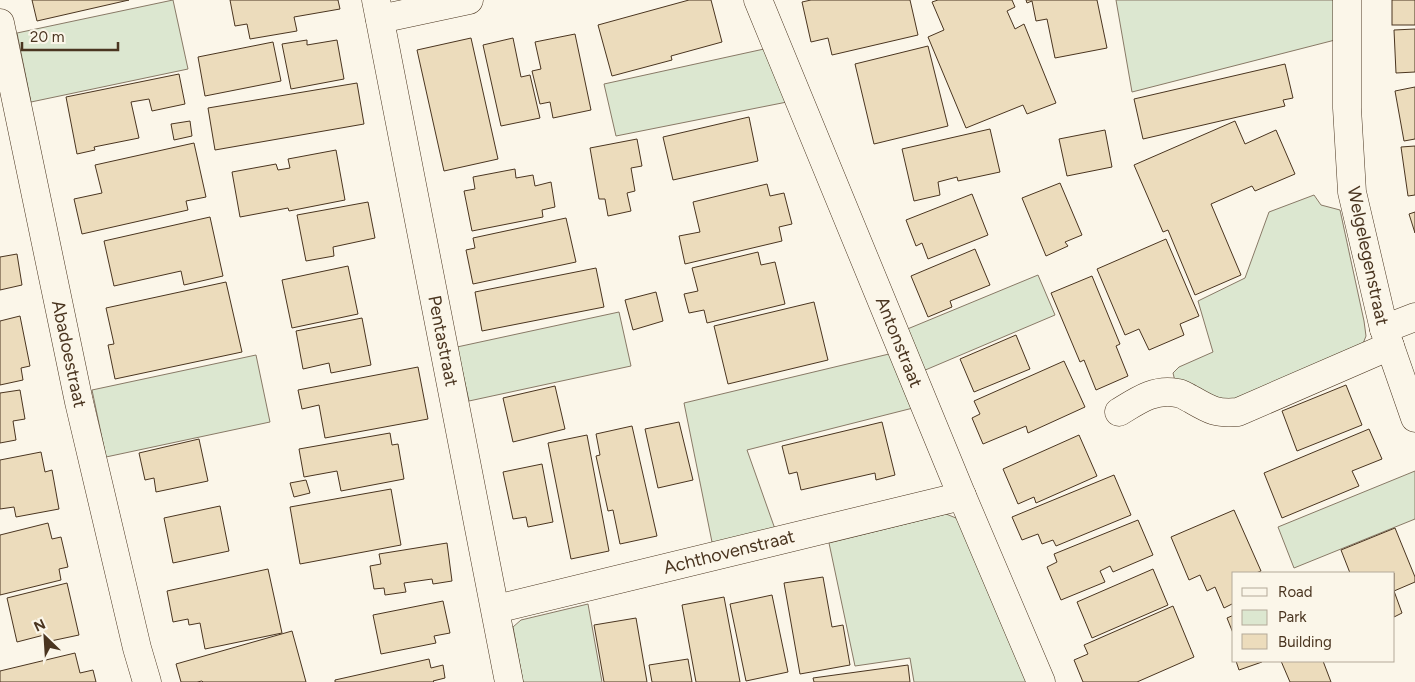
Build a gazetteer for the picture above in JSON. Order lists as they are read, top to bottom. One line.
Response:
{"streets":{"street":["Welgelegenstraat","Pentastraat","Antonstraat","Abadoestraat","Achthovenstraat"]},"crossings":[["Pentastraat","Achthovenstraat"],["Antonstraat","Achthovenstraat"]],"legend":["Road","Park","Building"],"scale_bar":"20 m","north":"top left"}
